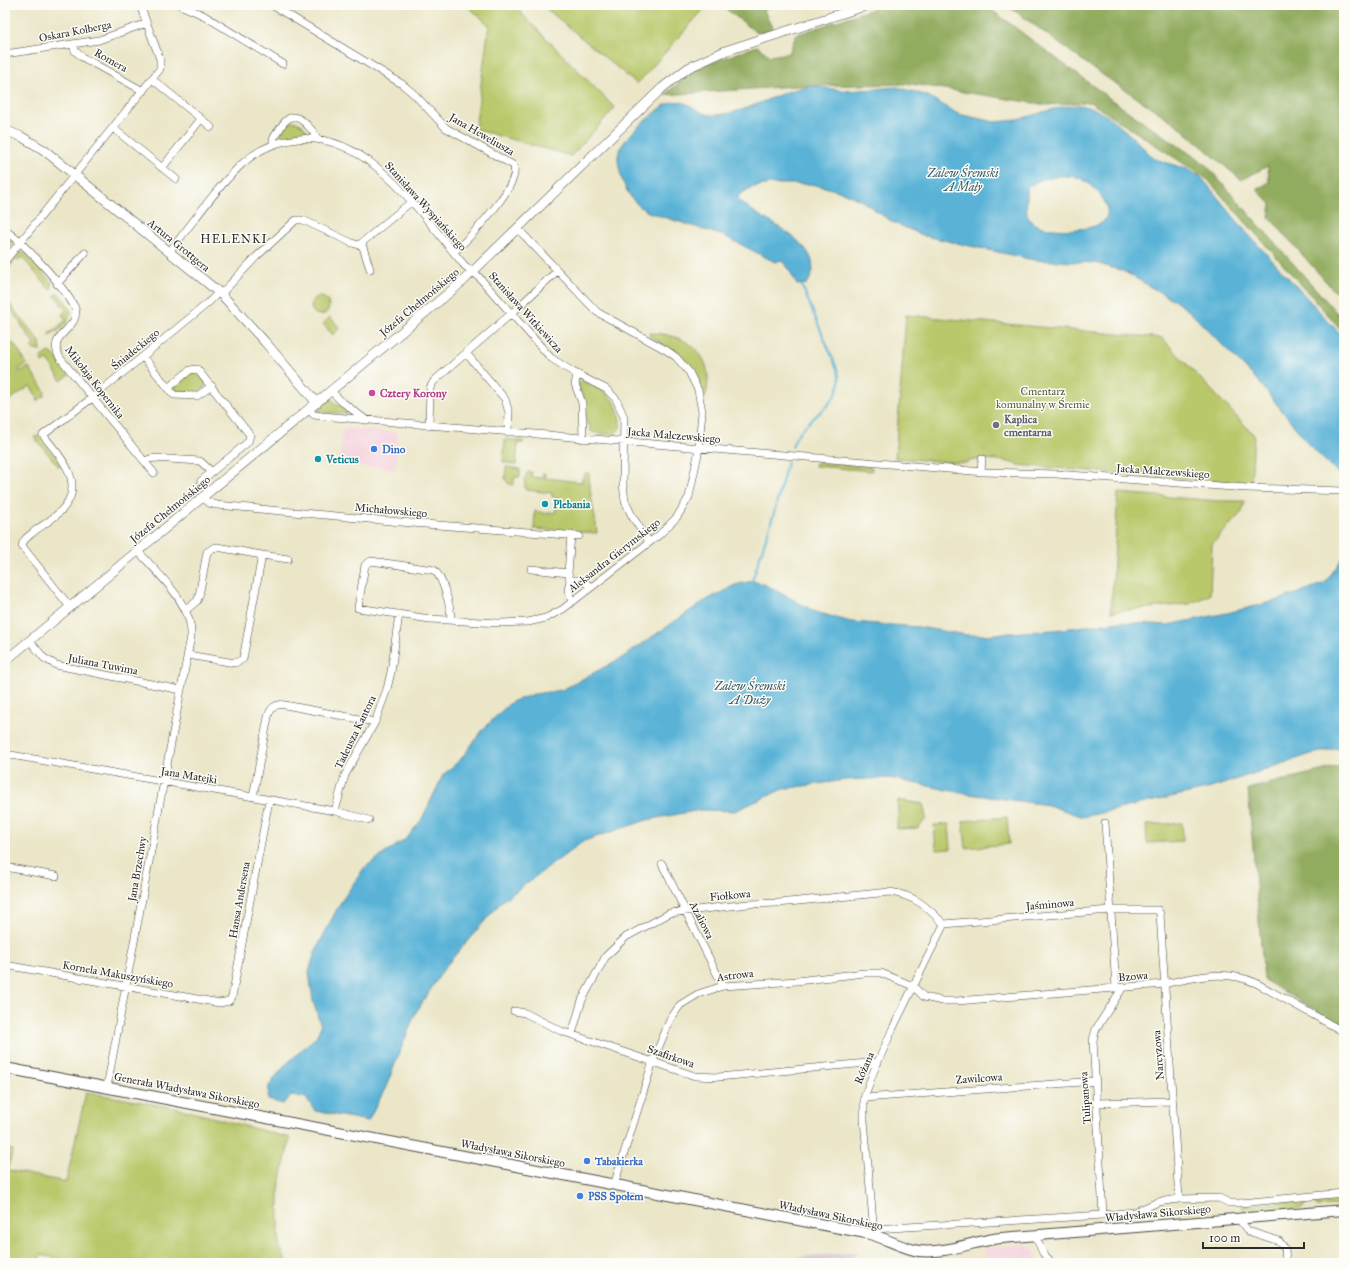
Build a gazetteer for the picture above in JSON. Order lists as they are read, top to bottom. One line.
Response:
{"streets":{"main road":["Generała Władysława Sikorskiego","Władysława Sikorskiego"],"street":["Oskara Kolberga","Romera","Jana Heweliusza","Stanisława Wyspiańskiego","Artura Grottgera","Józefa Chełmońskiego","Stanisława Witkiewicza","Śniadeckiego","Mikołaja Kopernika","Jacka Malczewskiego","Michałowskiego","Aleksandra Gierymskiego","Juliana Tuwima","Tadeusza Kantora","Jana Matejki","Jana Brzechwy","Fiołkowa","Hansa Andersena","Jaśminowa","Azaliowa","Kornela Makuszyńskiego","Astrowa","Bzowa","Narcyzowa","Szafirkowa","Różana","Zawilcowa","Tulipanowa"]},"crossings":[["Oskara Kolberga","Romera"],["Jana Heweliusza","Stanisława Wyspiańskiego"],["Stanisława Wyspiańskiego","Artura Grottgera"],["Stanisława Wyspiańskiego","Józefa Chełmońskiego"],["Stanisława Wyspiańskiego","Stanisława Witkiewicza"],["Artura Grottgera","Józefa Chełmońskiego"],["Artura Grottgera","Śniadeckiego"],["Józefa Chełmońskiego","Stanisława Witkiewicza"],["Józefa Chełmońskiego","Śniadeckiego"],["Józefa Chełmońskiego","Jacka Malczewskiego"],["Józefa Chełmońskiego","Michałowskiego"],["Józefa Chełmońskiego","Aleksandra Gierymskiego"],["Józefa Chełmońskiego","Juliana Tuwima"],["Józefa Chełmońskiego","Jana Brzechwy"],["Stanisława Witkiewicza","Jacka Malczewskiego"],["Stanisława Witkiewicza","Aleksandra Gierymskiego"],["Śniadeckiego","Mikołaja Kopernika"],["Jacka Malczewskiego","Aleksandra Gierymskiego"],["Aleksandra Gierymskiego","Tadeusza Kantora"],["Juliana Tuwima","Jana Brzechwy"],["Tadeusza Kantora","Jana Matejki"],["Jana Matejki","Jana Brzechwy"],["Jana Matejki","Hansa Andersena"],["Jana Brzechwy","Kornela Makuszyńskiego"],["Jana Brzechwy","Generała Władysława Sikorskiego"],["Fiołkowa","Jaśminowa"],["Fiołkowa","Azaliowa"],["Fiołkowa","Szafirkowa"],["Fiołkowa","Różana"],["Hansa Andersena","Kornela Makuszyńskiego"],["Jaśminowa","Narcyzowa"],["Jaśminowa","Różana"],["Azaliowa","Astrowa"],["Astrowa","Bzowa"],["Astrowa","Szafirkowa"],["Astrowa","Różana"],["Astrowa","Władysława Sikorskiego"],["Bzowa","Narcyzowa"],["Bzowa","Różana"],["Bzowa","Tulipanowa"],["Narcyzowa","Władysława Sikorskiego"],["Szafirkowa","Różana"],["Różana","Zawilcowa"],["Różana","Władysława Sikorskiego"],["Zawilcowa","Tulipanowa"],["Generała Władysława Sikorskiego","Władysława Sikorskiego"],["Tulipanowa","Władysława Sikorskiego"]],"districts":["HELENKI"],"water":["Zalew Śremski A Mały","Zalew Śremski A Duży"],"parks":["Cmentarz komunalny w Śremie"],"places":["Cztery Korony","Kaplica cmentarna","Dino","Veticus","Plebania","Tabakierka","PSS Społem"],"scale_bar":"100 m"}
